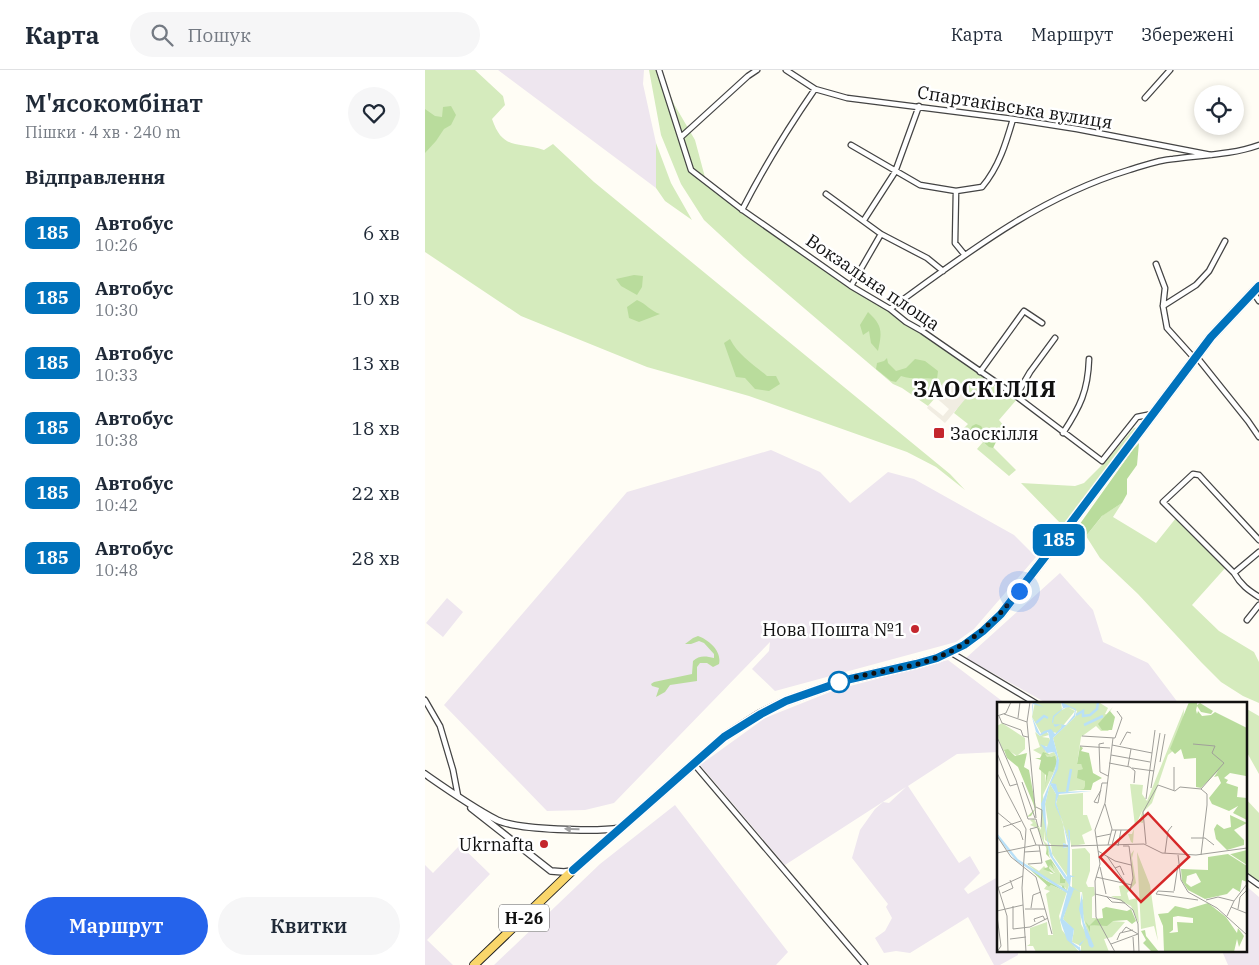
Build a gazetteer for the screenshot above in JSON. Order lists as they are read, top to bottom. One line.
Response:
{"streets":{"main road":["Н-26"],"street":["Спартаківська вулиця","Вокзальна площа"]},"crossings":[["Вокзальна площа","Н-26"]],"districts":["ЗАОСКIЛЛЯ"],"places":{"transit":["Заоскiлля"],"other":["Нова Пошта №1","Ukrnafta"]},"lines":["bus line 185"],"page":{"header":"Карта","search":"Пошук","nav":["Карта","Маршрут","Збережені"],"heading":[["М'ясокомбінат","Пішки · 4 хв · 240 m"],"Відправлення"],"on_map":"185","list":[{"mark":"185","name":"Автобус","note":"10:26","value":"6 хв"},{"mark":"185","name":"Автобус","note":"10:30","value":"10 хв"},{"mark":"185","name":"Автобус","note":"10:33","value":"13 хв"},{"mark":"185","name":"Автобус","note":"10:38","value":"18 хв"},{"mark":"185","name":"Автобус","note":"10:42","value":"22 хв"},{"mark":"185","name":"Автобус","note":"10:48","value":"28 хв"}],"buttons":["Маршрут","Квитки"]}}
